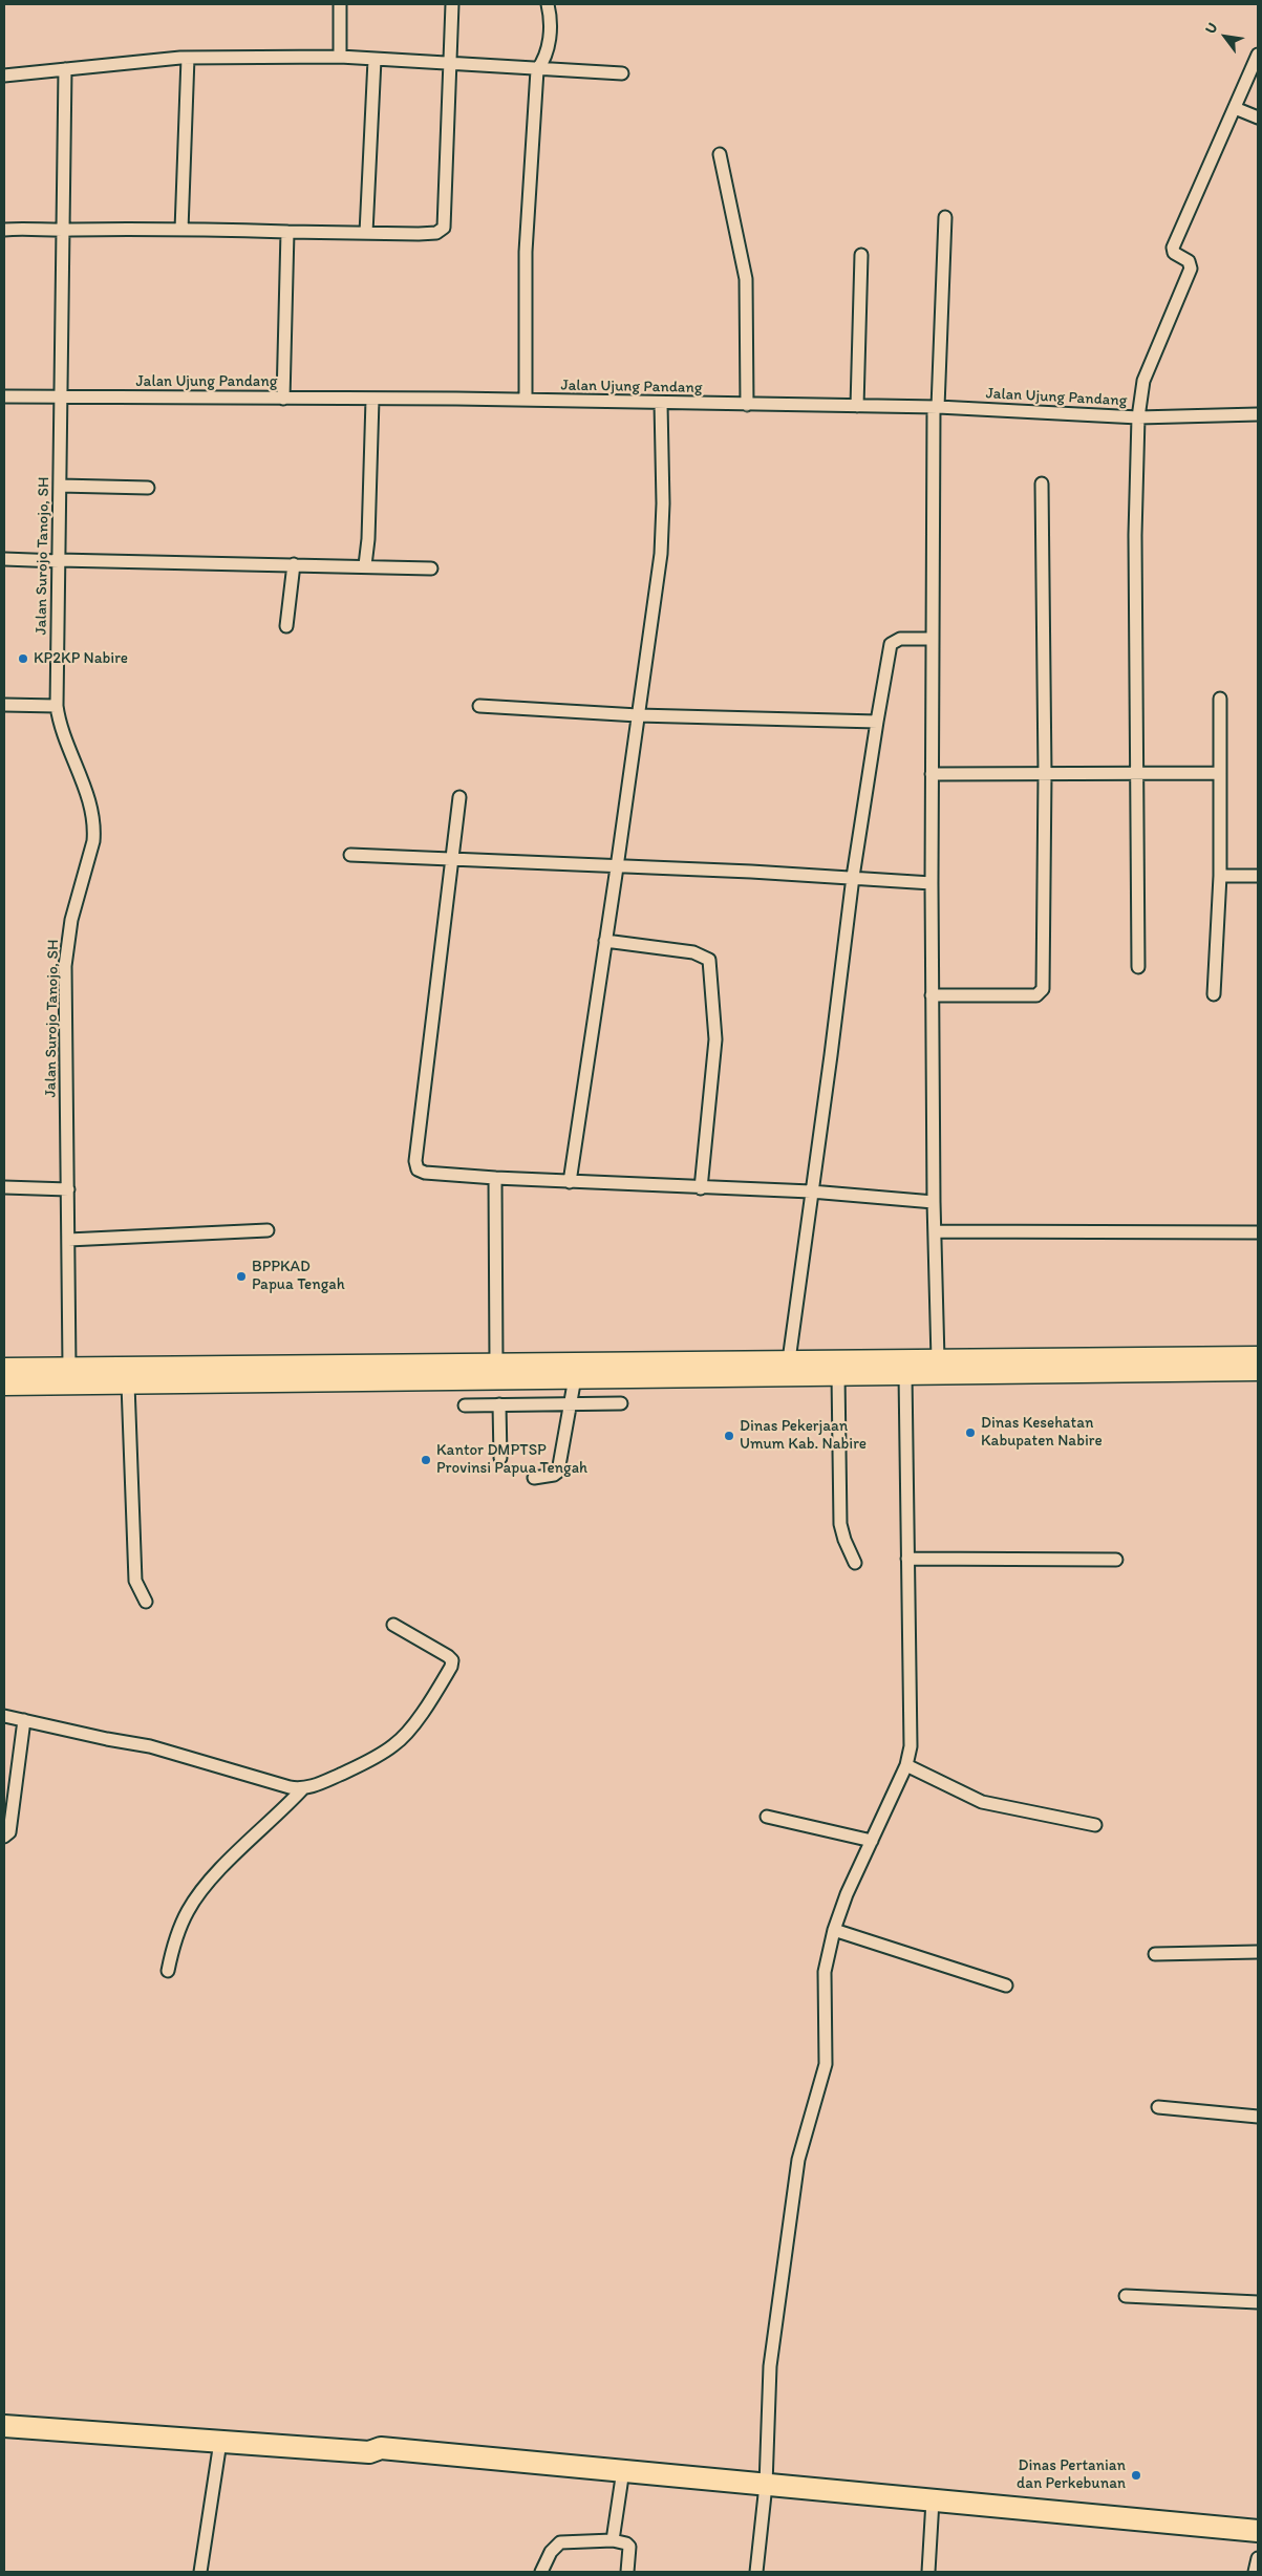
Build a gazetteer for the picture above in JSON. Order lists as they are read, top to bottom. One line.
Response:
{"streets":{"street":["Jalan Ujung Pandang","Jalan Surojo Tanojo, SH"]},"crossings":[["Jalan Ujung Pandang","Jalan Surojo Tanojo, SH"]],"places":["KP2KP Nabire","BPPKAD Papua Tengah","Dinas Kesehatan Kabupaten Nabire","Dinas Pekerjaan Umum Kab. Nabire","Kantor DMPTSP Provinsi Papua Tengah","Dinas Pertanian dan Perkebunan"],"north":"top left"}
